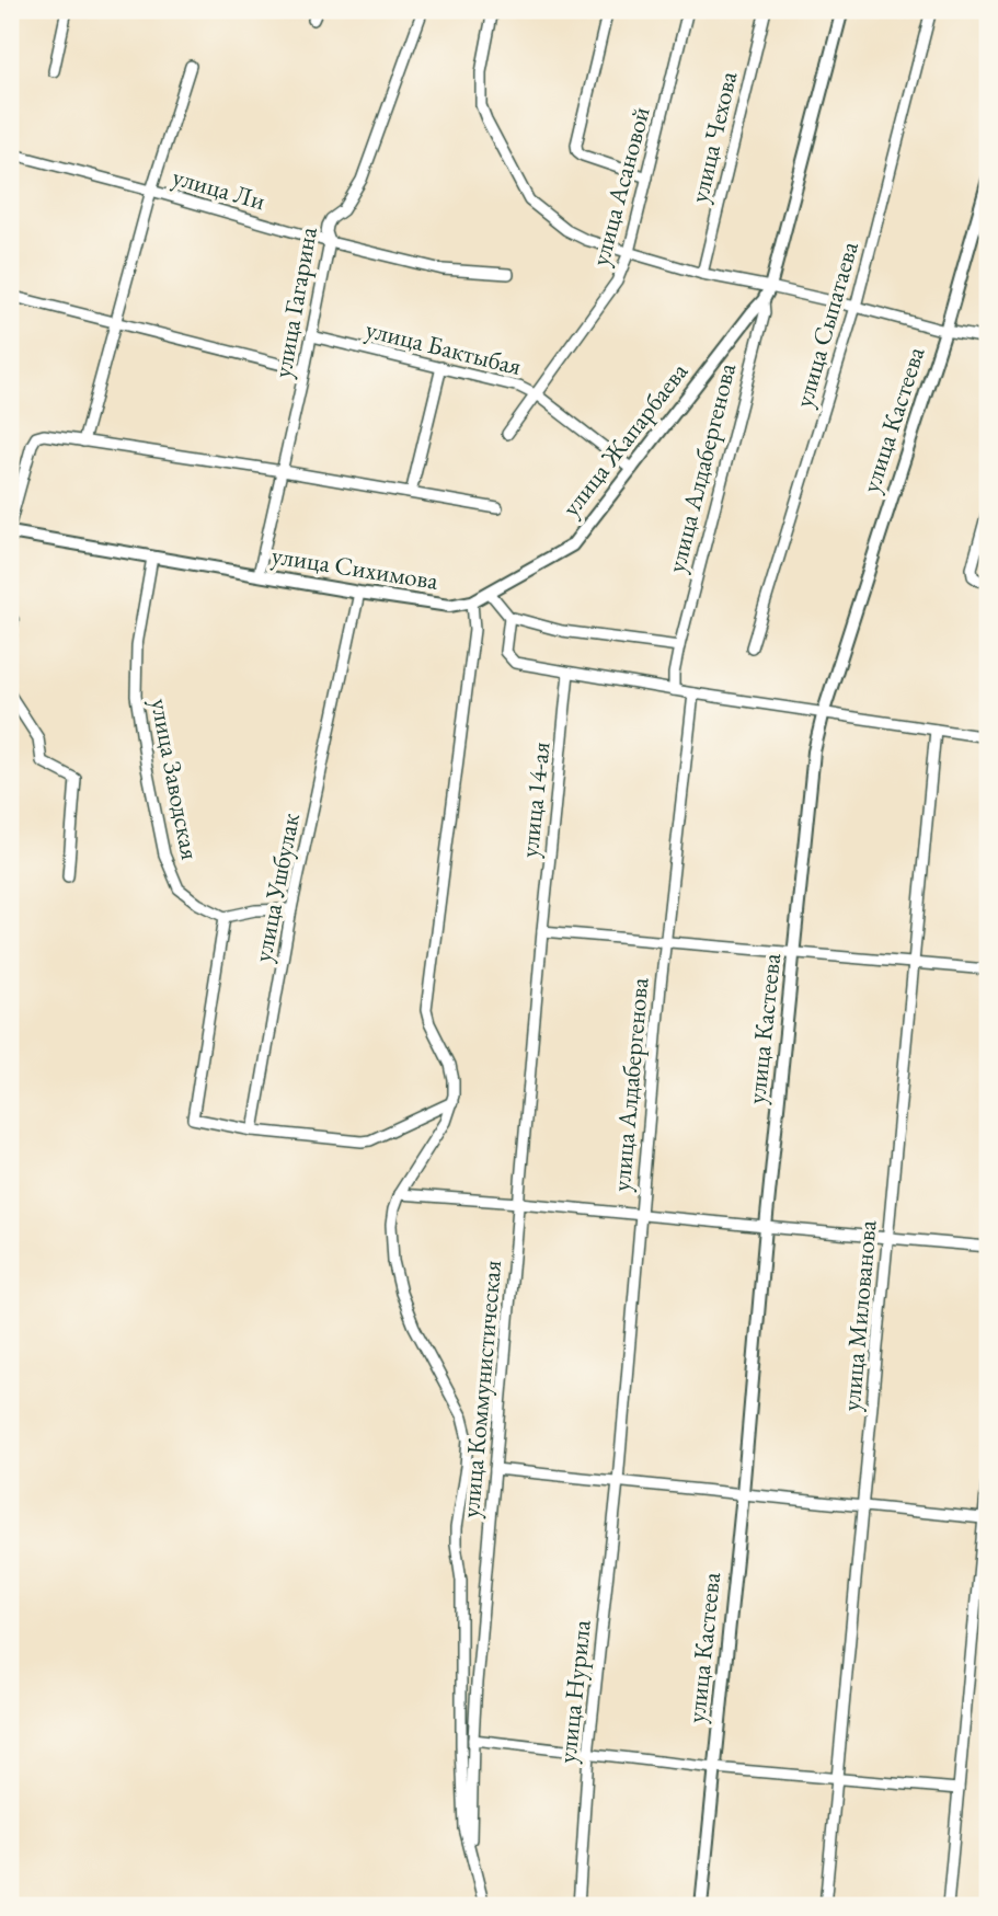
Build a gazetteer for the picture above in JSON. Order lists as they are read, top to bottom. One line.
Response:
{"streets":{"street":["улица Чехова","улица Асановой","улица Ли","улица Гагарина","улица Сыпатаева","улица Бактыбая","улица Кастеева","улица Жапарбаева","улица Алдабергенова","улица Сихимова","улица Заводская","улица 14-ая","улица Ушбулак","улица Милованова","улица Коммунистическая","улица Нурила"]},"crossings":[["улица Асановой","улица Бактыбая"],["улица Ли","улица Гагарина"],["улица Гагарина","улица Бактыбая"],["улица Гагарина","улица Сихимова"],["улица Бактыбая","улица Жапарбаева"],["улица Жапарбаева","улица Алдабергенова"],["улица Жапарбаева","улица Сихимова"],["улица Алдабергенова","улица Нурила"],["улица Сихимова","улица Заводская"],["улица Сихимова","улица Ушбулак"],["улица 14-ая","улица Коммунистическая"]]}
